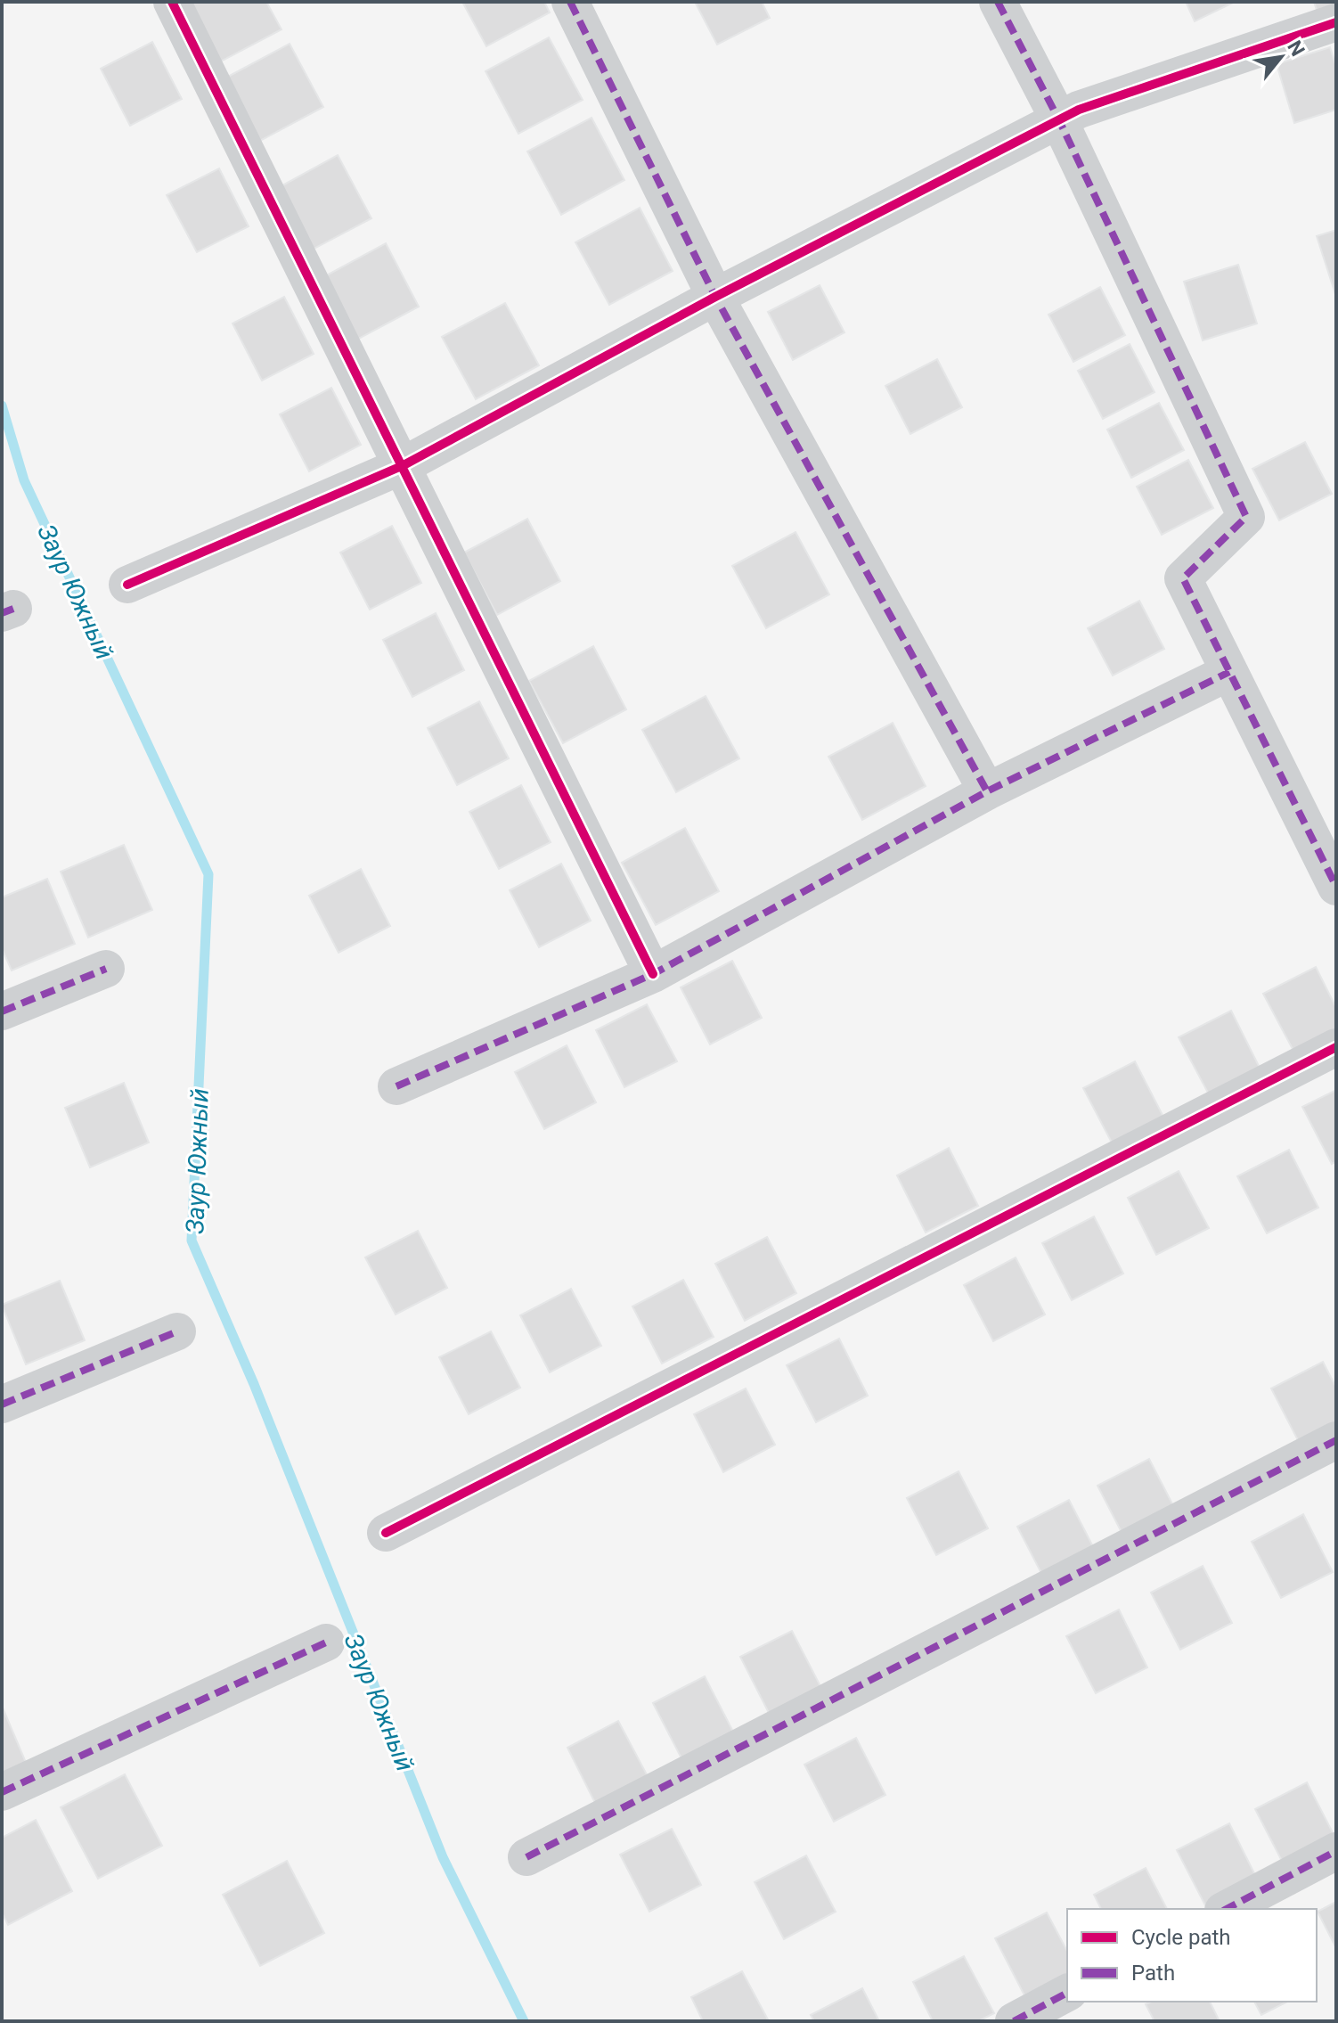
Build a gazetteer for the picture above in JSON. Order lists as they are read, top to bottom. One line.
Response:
{"water":["Заур Южный"],"legend":["Cycle path","Path"],"north":"top right"}
